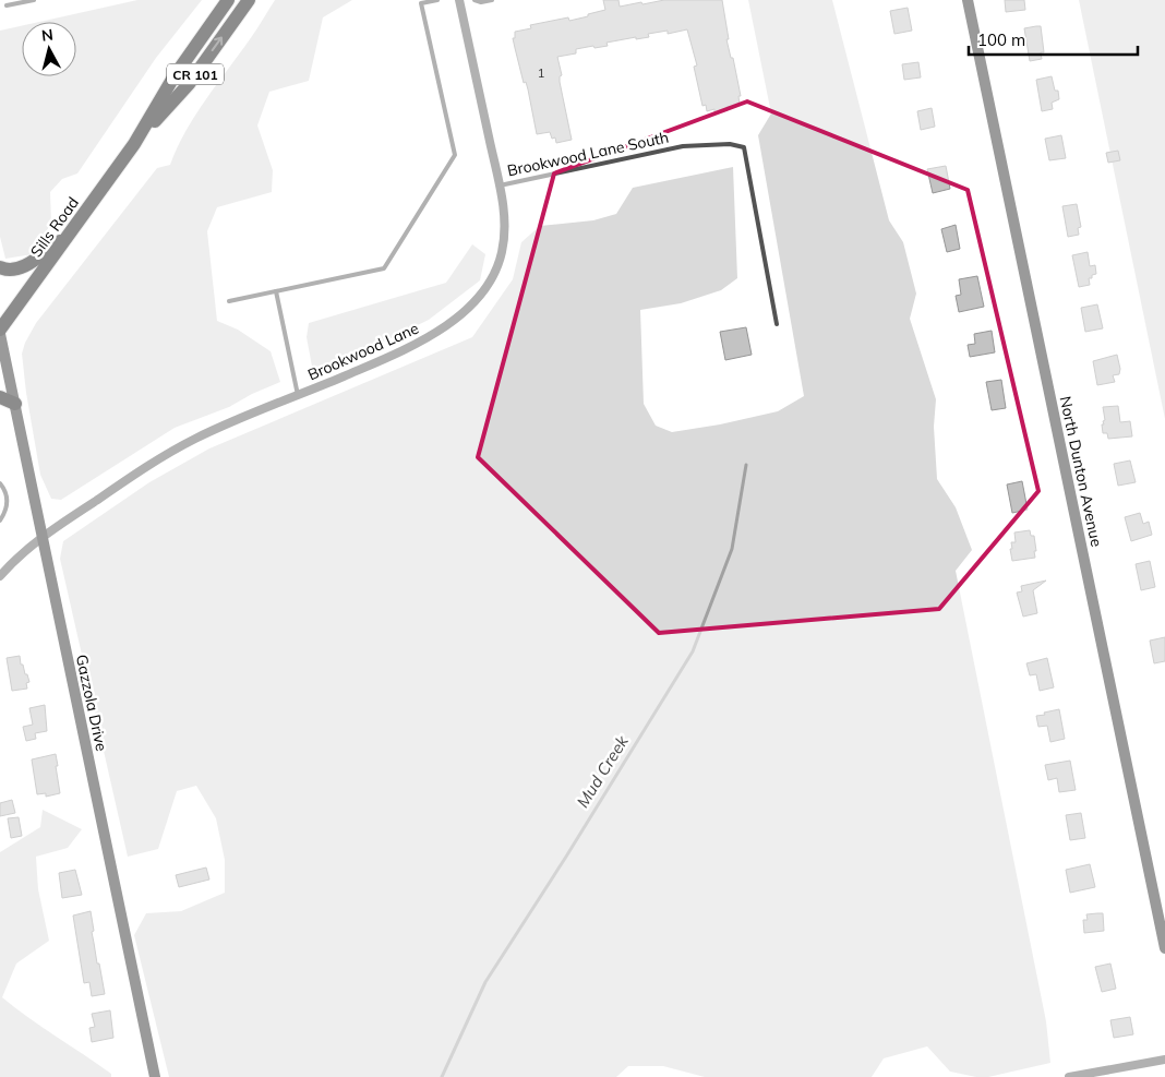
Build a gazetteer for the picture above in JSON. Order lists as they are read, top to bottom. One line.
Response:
{"streets":{"main road":["CR 101","Sills Road"],"street":["Brookwood Lane","North Dunton Avenue","Gazzola Drive"],"lane":["Brookwood Lane South"]},"crossings":[["Brookwood Lane South","Brookwood Lane"],["Sills Road","Gazzola Drive"],["Brookwood Lane","Gazzola Drive"]],"water":["Mud Creek"],"house_numbers":["1"],"scale_bar":"100 m","north":"top"}
